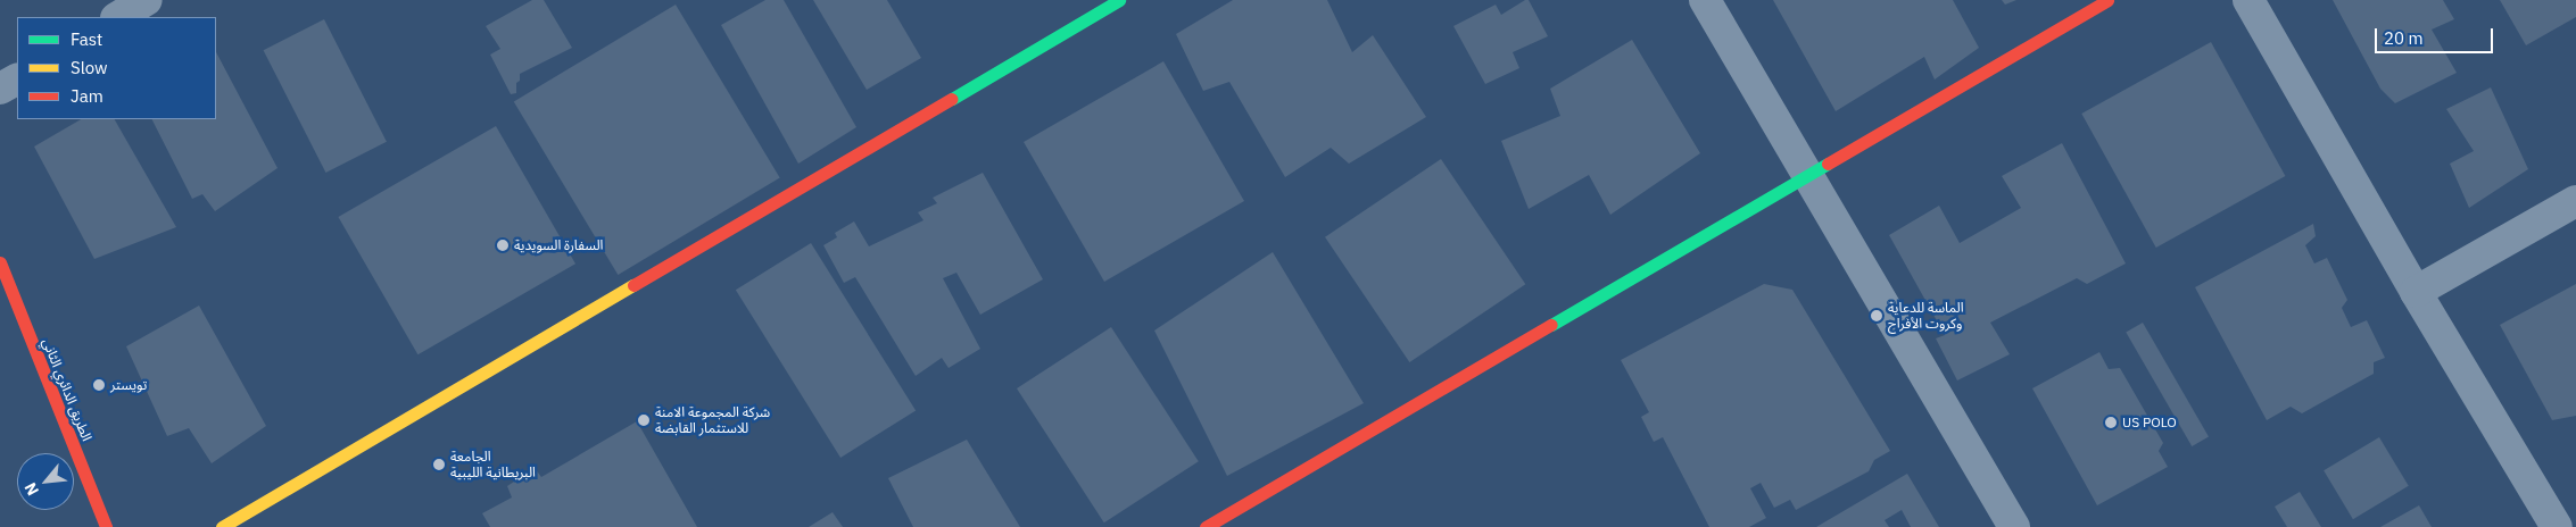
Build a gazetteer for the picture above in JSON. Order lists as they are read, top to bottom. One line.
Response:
{"streets":{"street":["الطريق الدائري الثاني"]},"places":["السفارة السويدية","الماسة للدعاية وكروت الأفراح","تويستر","شركة المجموعة الامنة للاستثمار القابضة","US POLO","الجامعة البريطانية الليبية"],"legend":["Fast","Slow","Jam"],"scale_bar":"20 m","north":"bottom left"}
